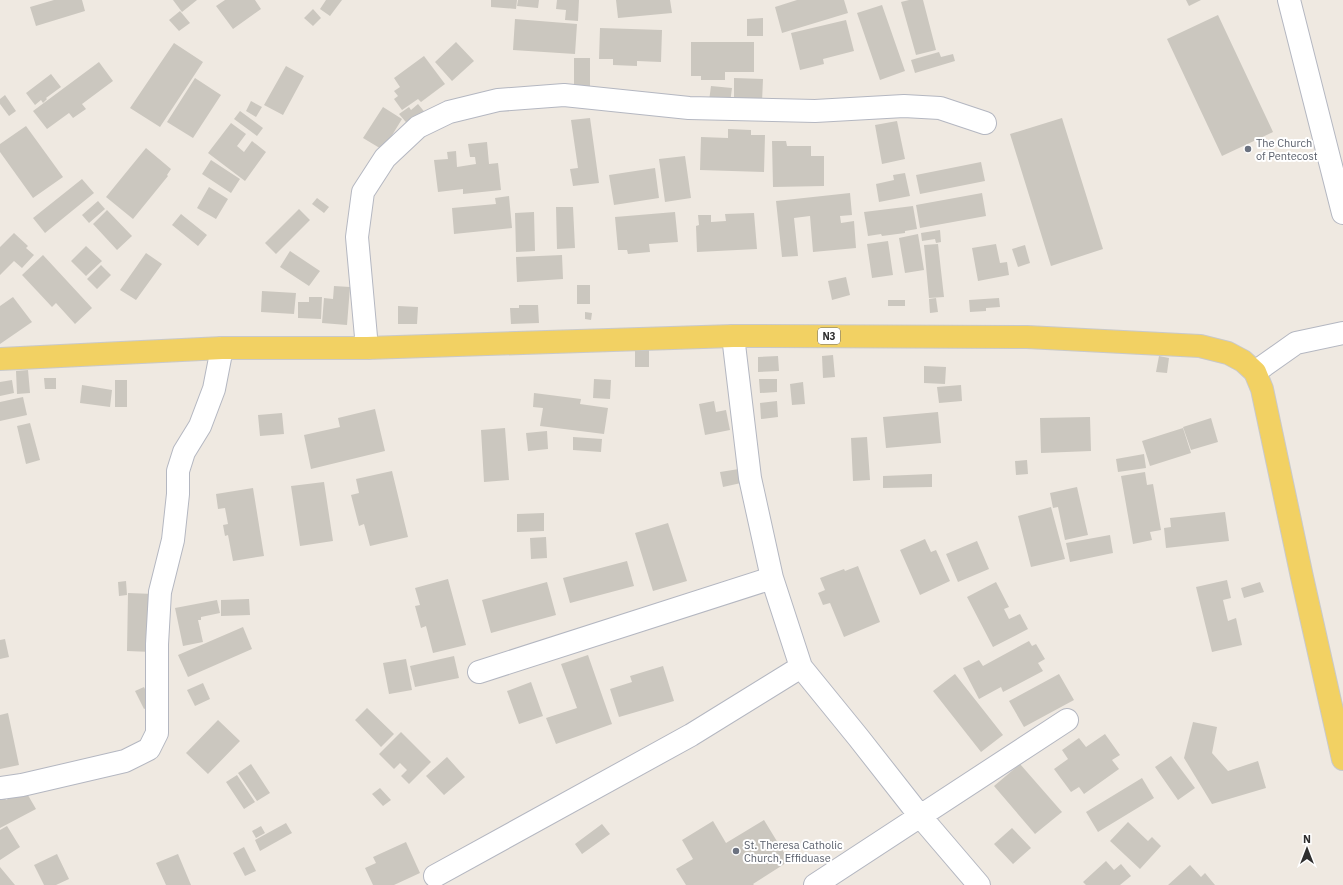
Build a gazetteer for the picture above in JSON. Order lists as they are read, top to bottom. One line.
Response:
{"streets":{"main road":["N3"]},"places":["The Church of Pentecost","St. Theresa Catholic Church, Effiduase"],"north":"top"}
